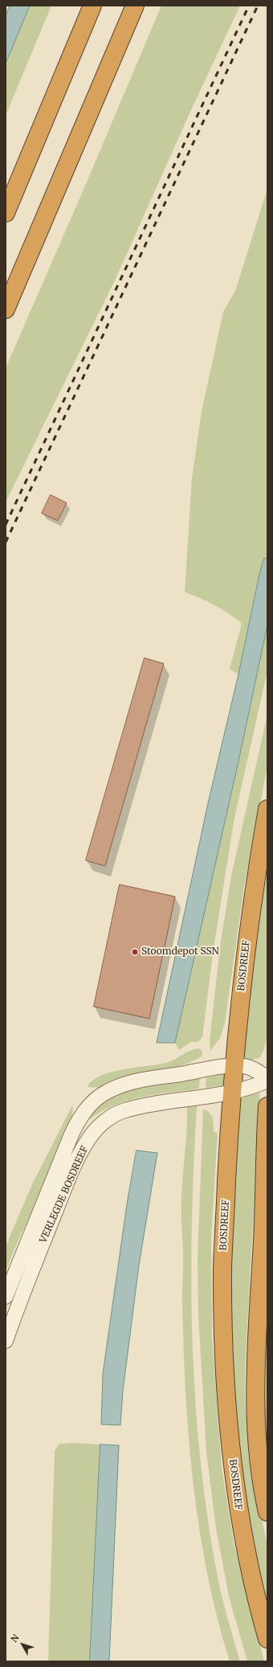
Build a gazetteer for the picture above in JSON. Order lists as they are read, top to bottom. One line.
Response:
{"streets":{"highway":["BOSDREEF"],"street":["VERLEGDE BOSDREEF"]},"crossings":[["BOSDREEF","VERLEGDE BOSDREEF"]],"places":["Stoomdepot SSN"],"north":"top left"}
